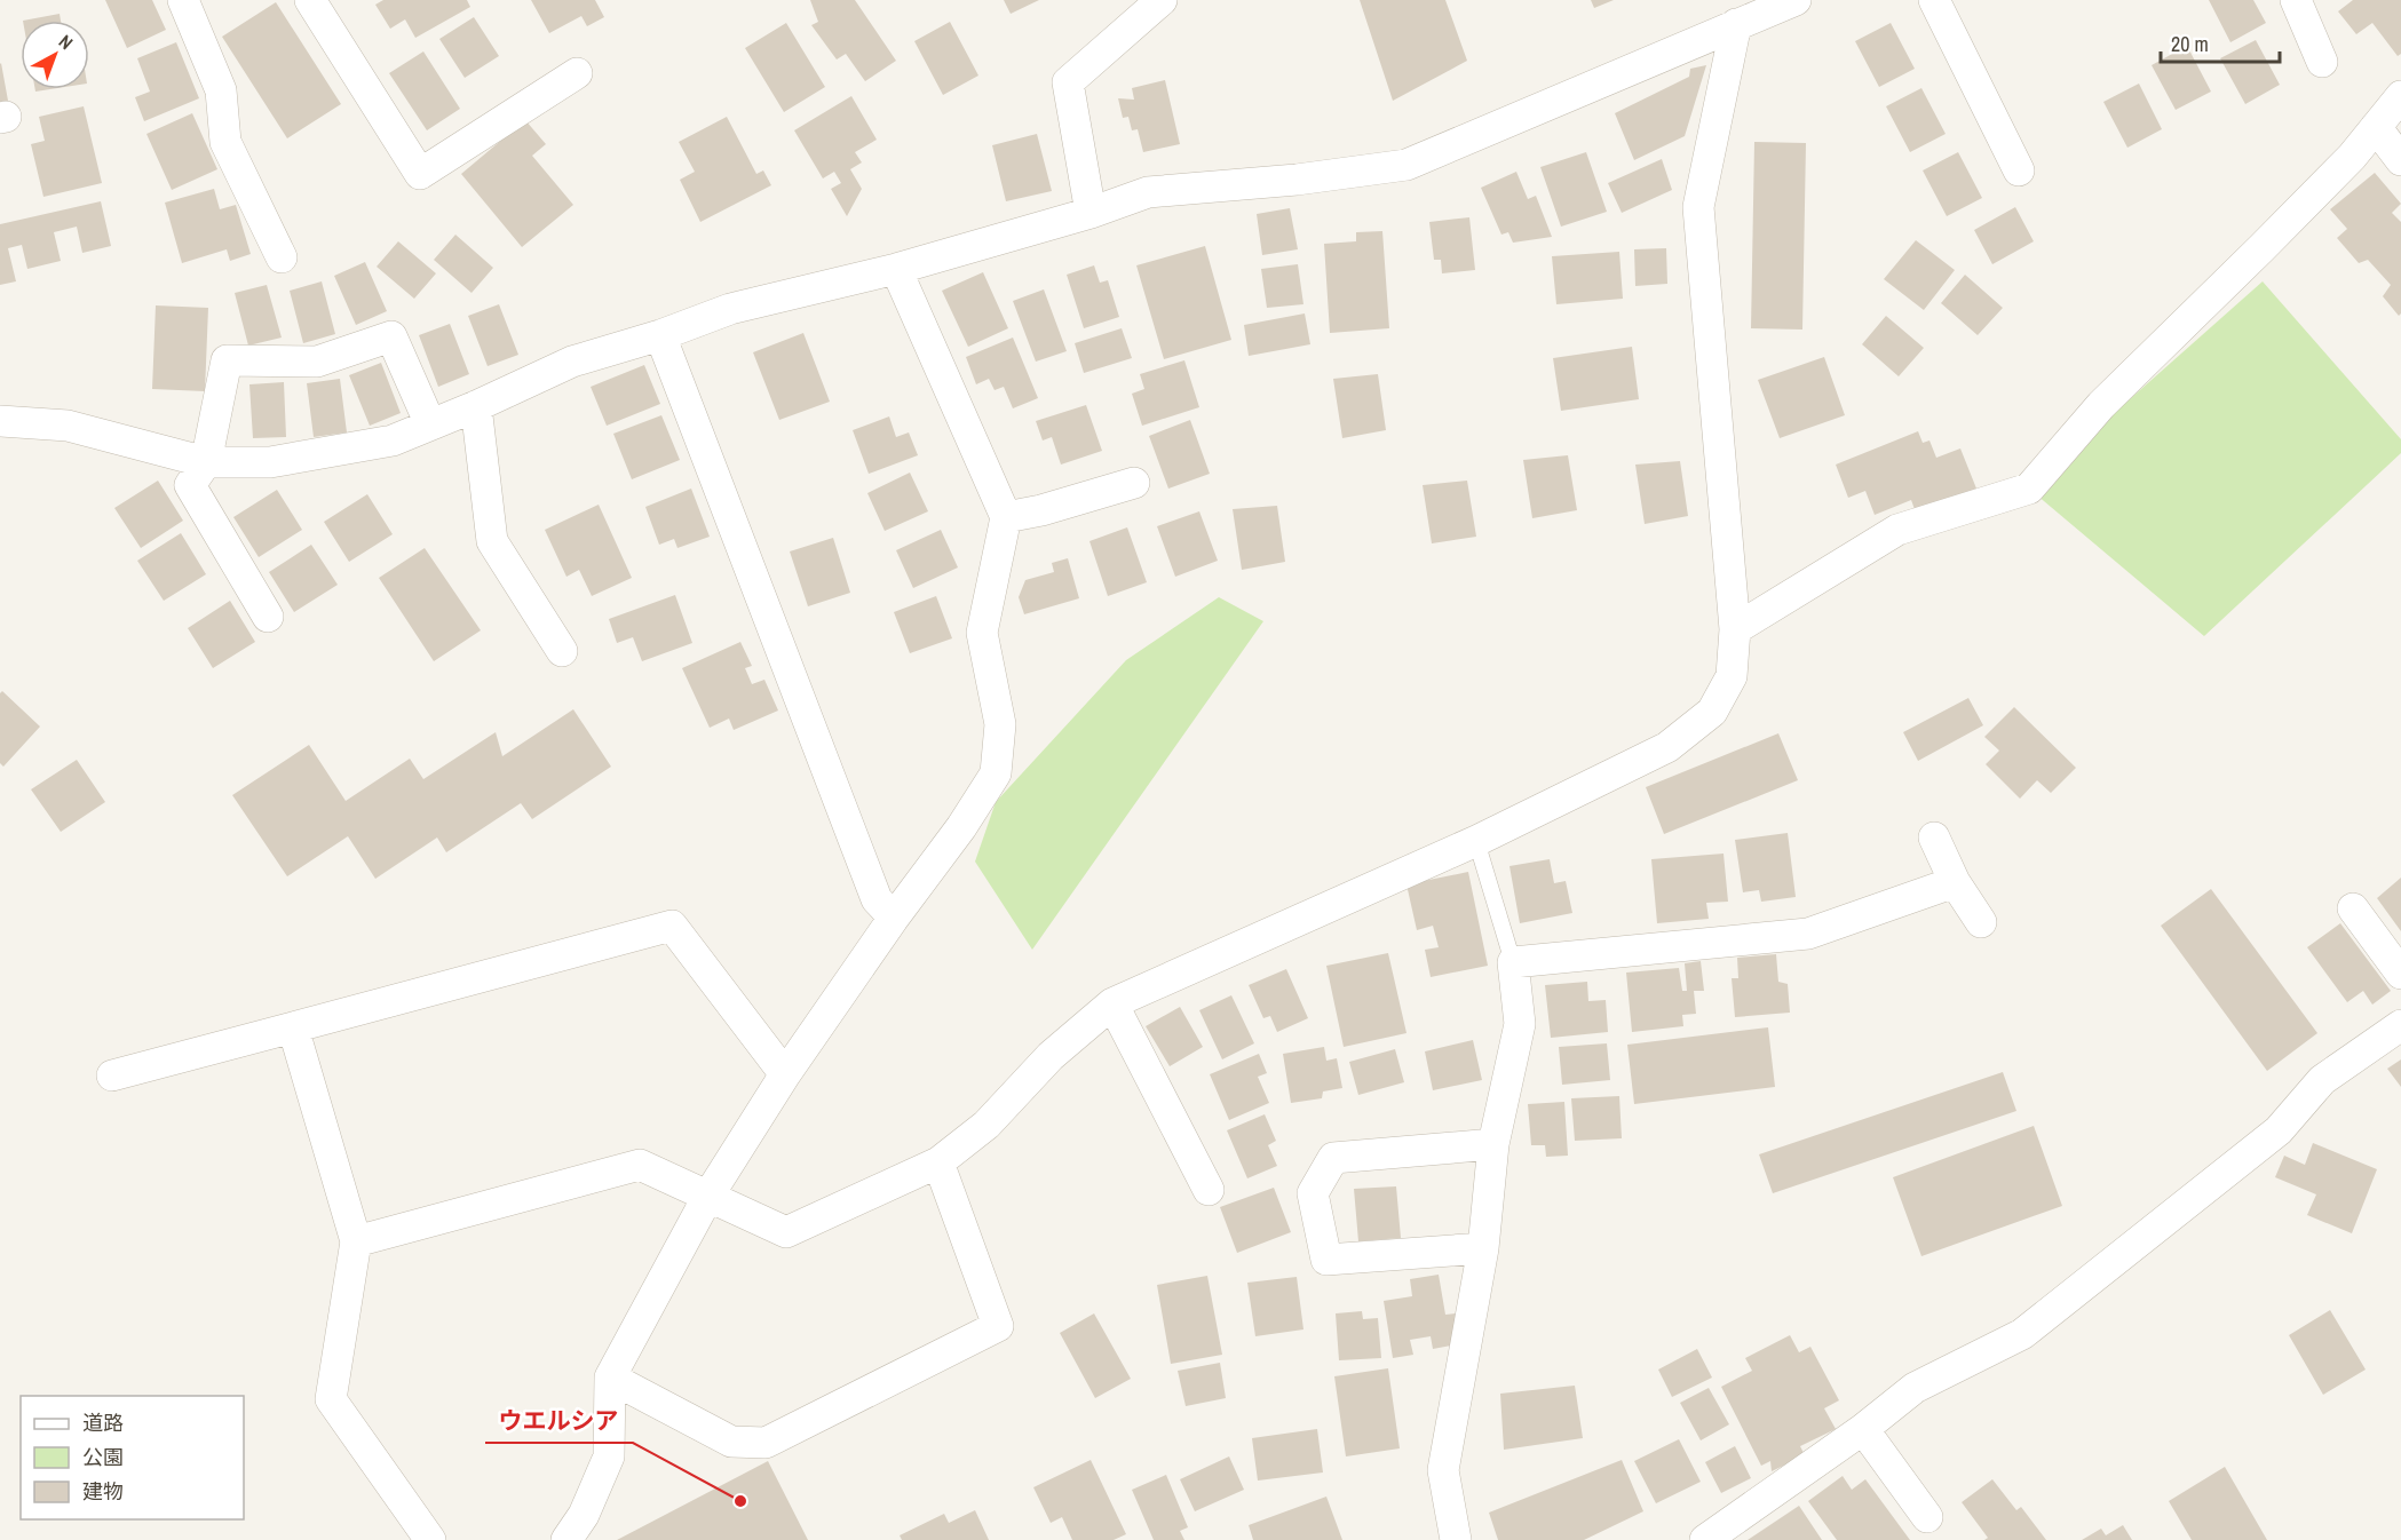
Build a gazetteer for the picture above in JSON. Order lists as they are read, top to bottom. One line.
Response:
{"places":["ウエルシア"],"legend":["道路","公園","建物"],"scale_bar":"20 m","north":"top right"}
